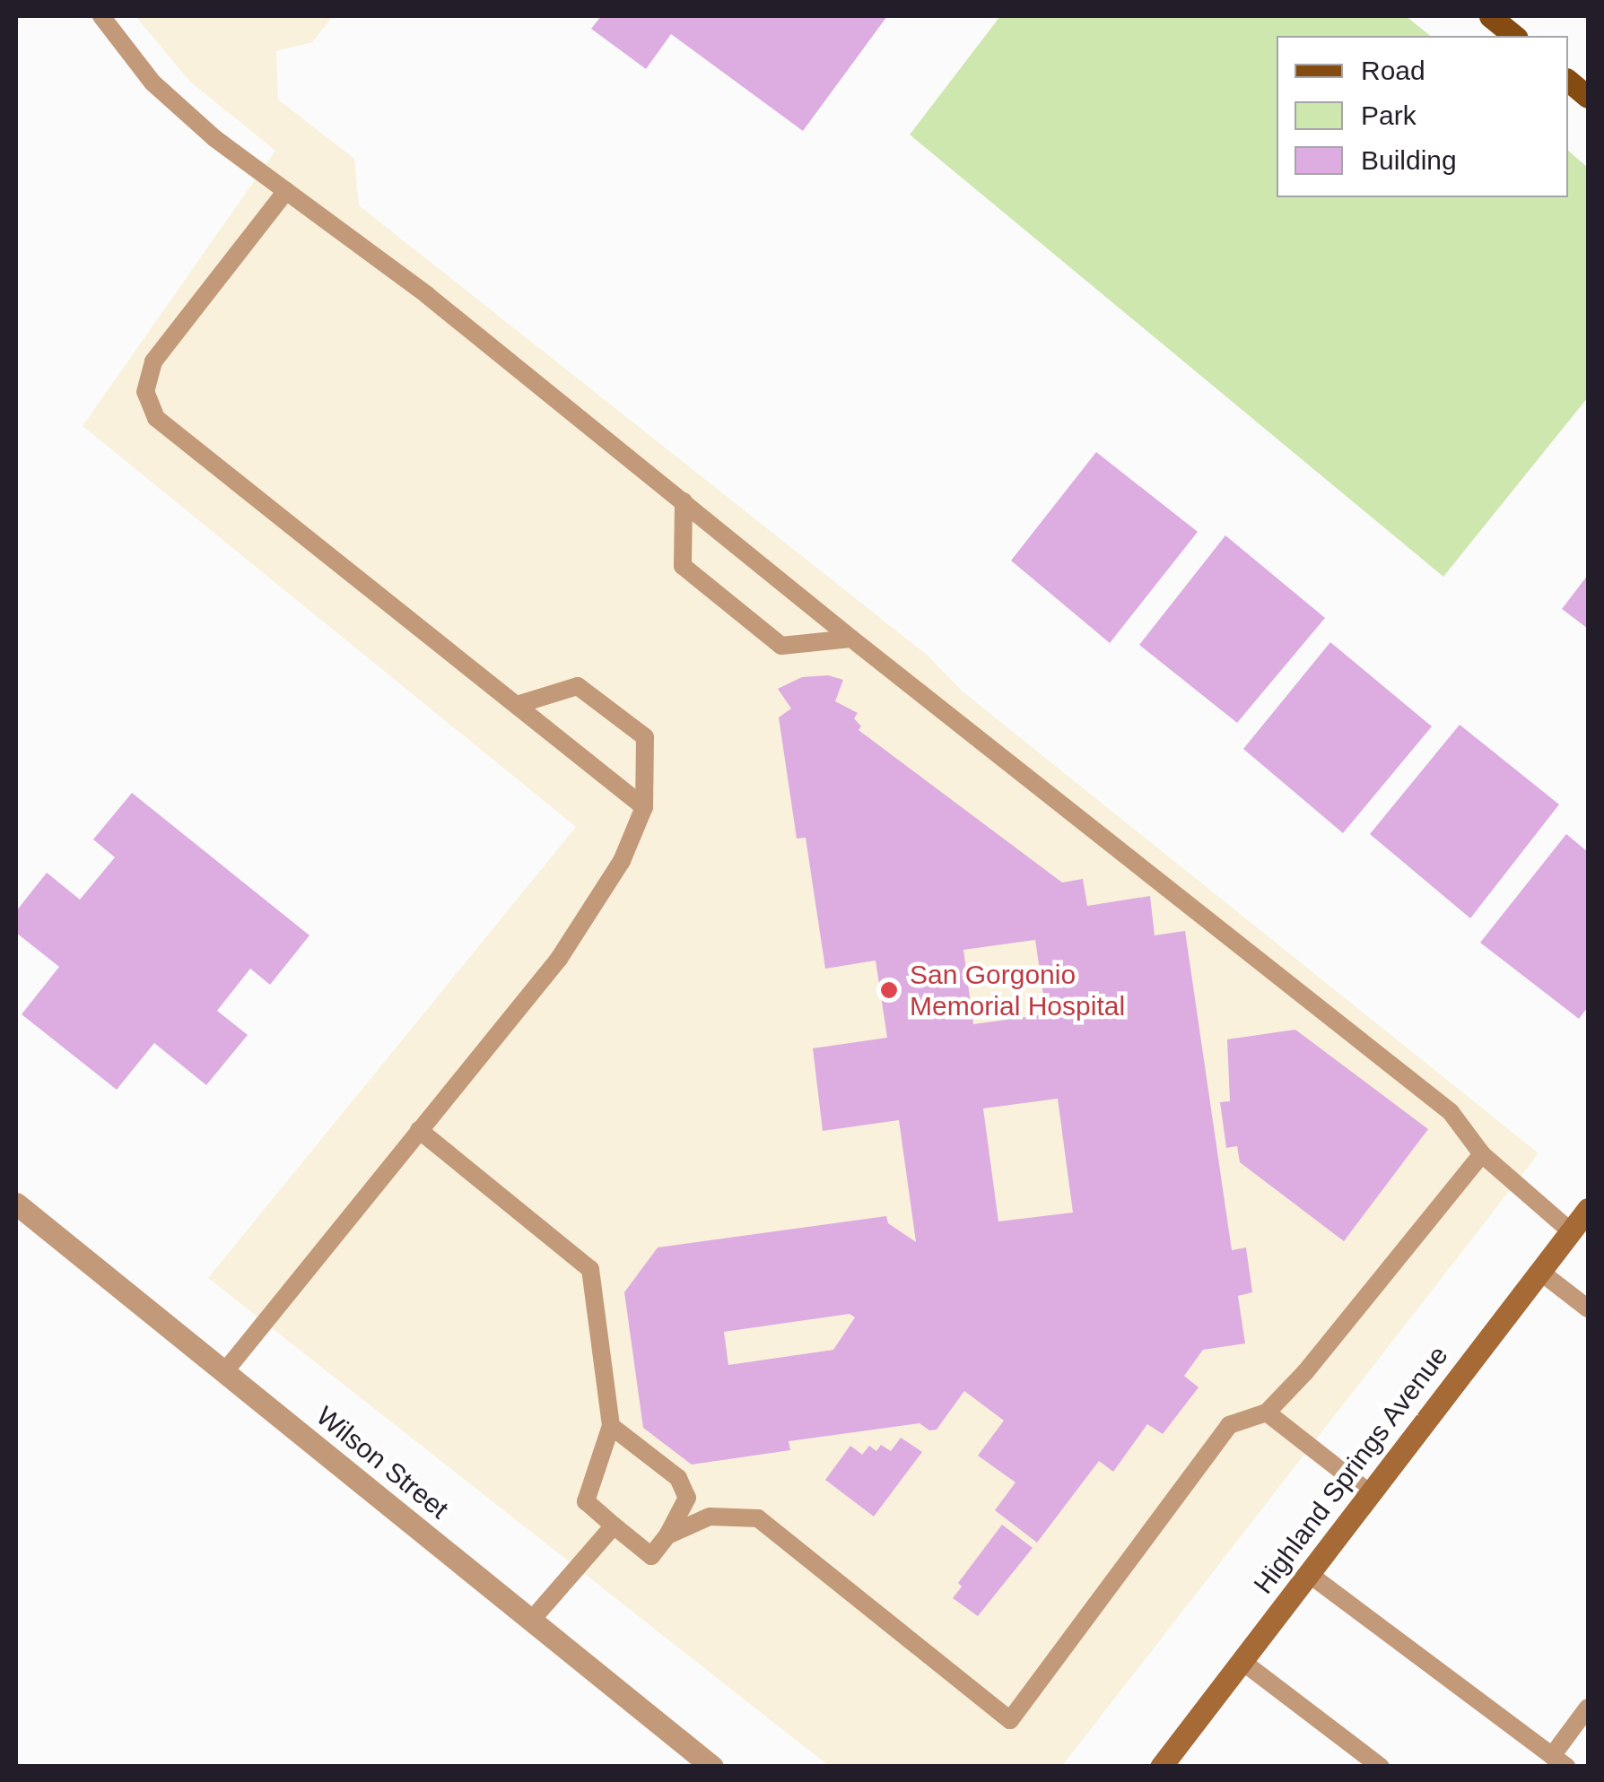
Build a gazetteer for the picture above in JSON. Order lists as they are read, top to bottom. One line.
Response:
{"streets":{"main road":["Highland Springs Avenue"],"street":["Wilson Street"]},"places":["San Gorgonio Memorial Hospital"],"legend":["Road","Park","Building"]}
